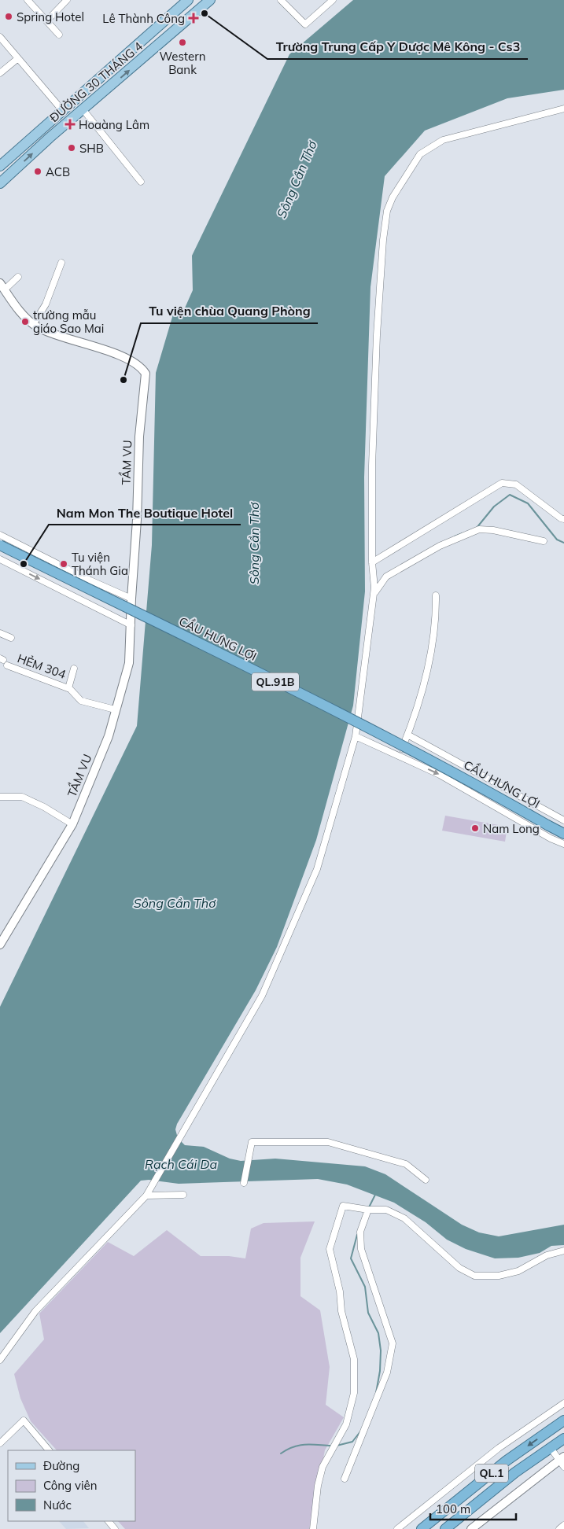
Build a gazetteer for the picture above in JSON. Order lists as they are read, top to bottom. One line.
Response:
{"streets":{"highway":["CẦU HƯNG LỢI","QL.91B","QL.1"],"main road":["ĐƯỜNG 30 THÁNG 4"],"street":["TẦM VU","HẺM 304"]},"crossings":[["TẦM VU","HẺM 304"]],"water":["Sông Cần Thơ","Rạch Cái Da"],"places":{"other":["Trường Trung Cấp Y Dược Mê Kông - Cs3","Spring Hotel","Western Bank","SHB","ACB","trường mẫu giáo Sao Mai","Tu viện chùa Quang Phòng","Nam Mon The Boutique Hotel","Tu viện Thánh Gia","Nam Long"],"health":["Lê Thành Công","Hoaàng Lâm"]},"legend":["Đường","Công viên","Nước"],"scale_bar":"100 m"}
